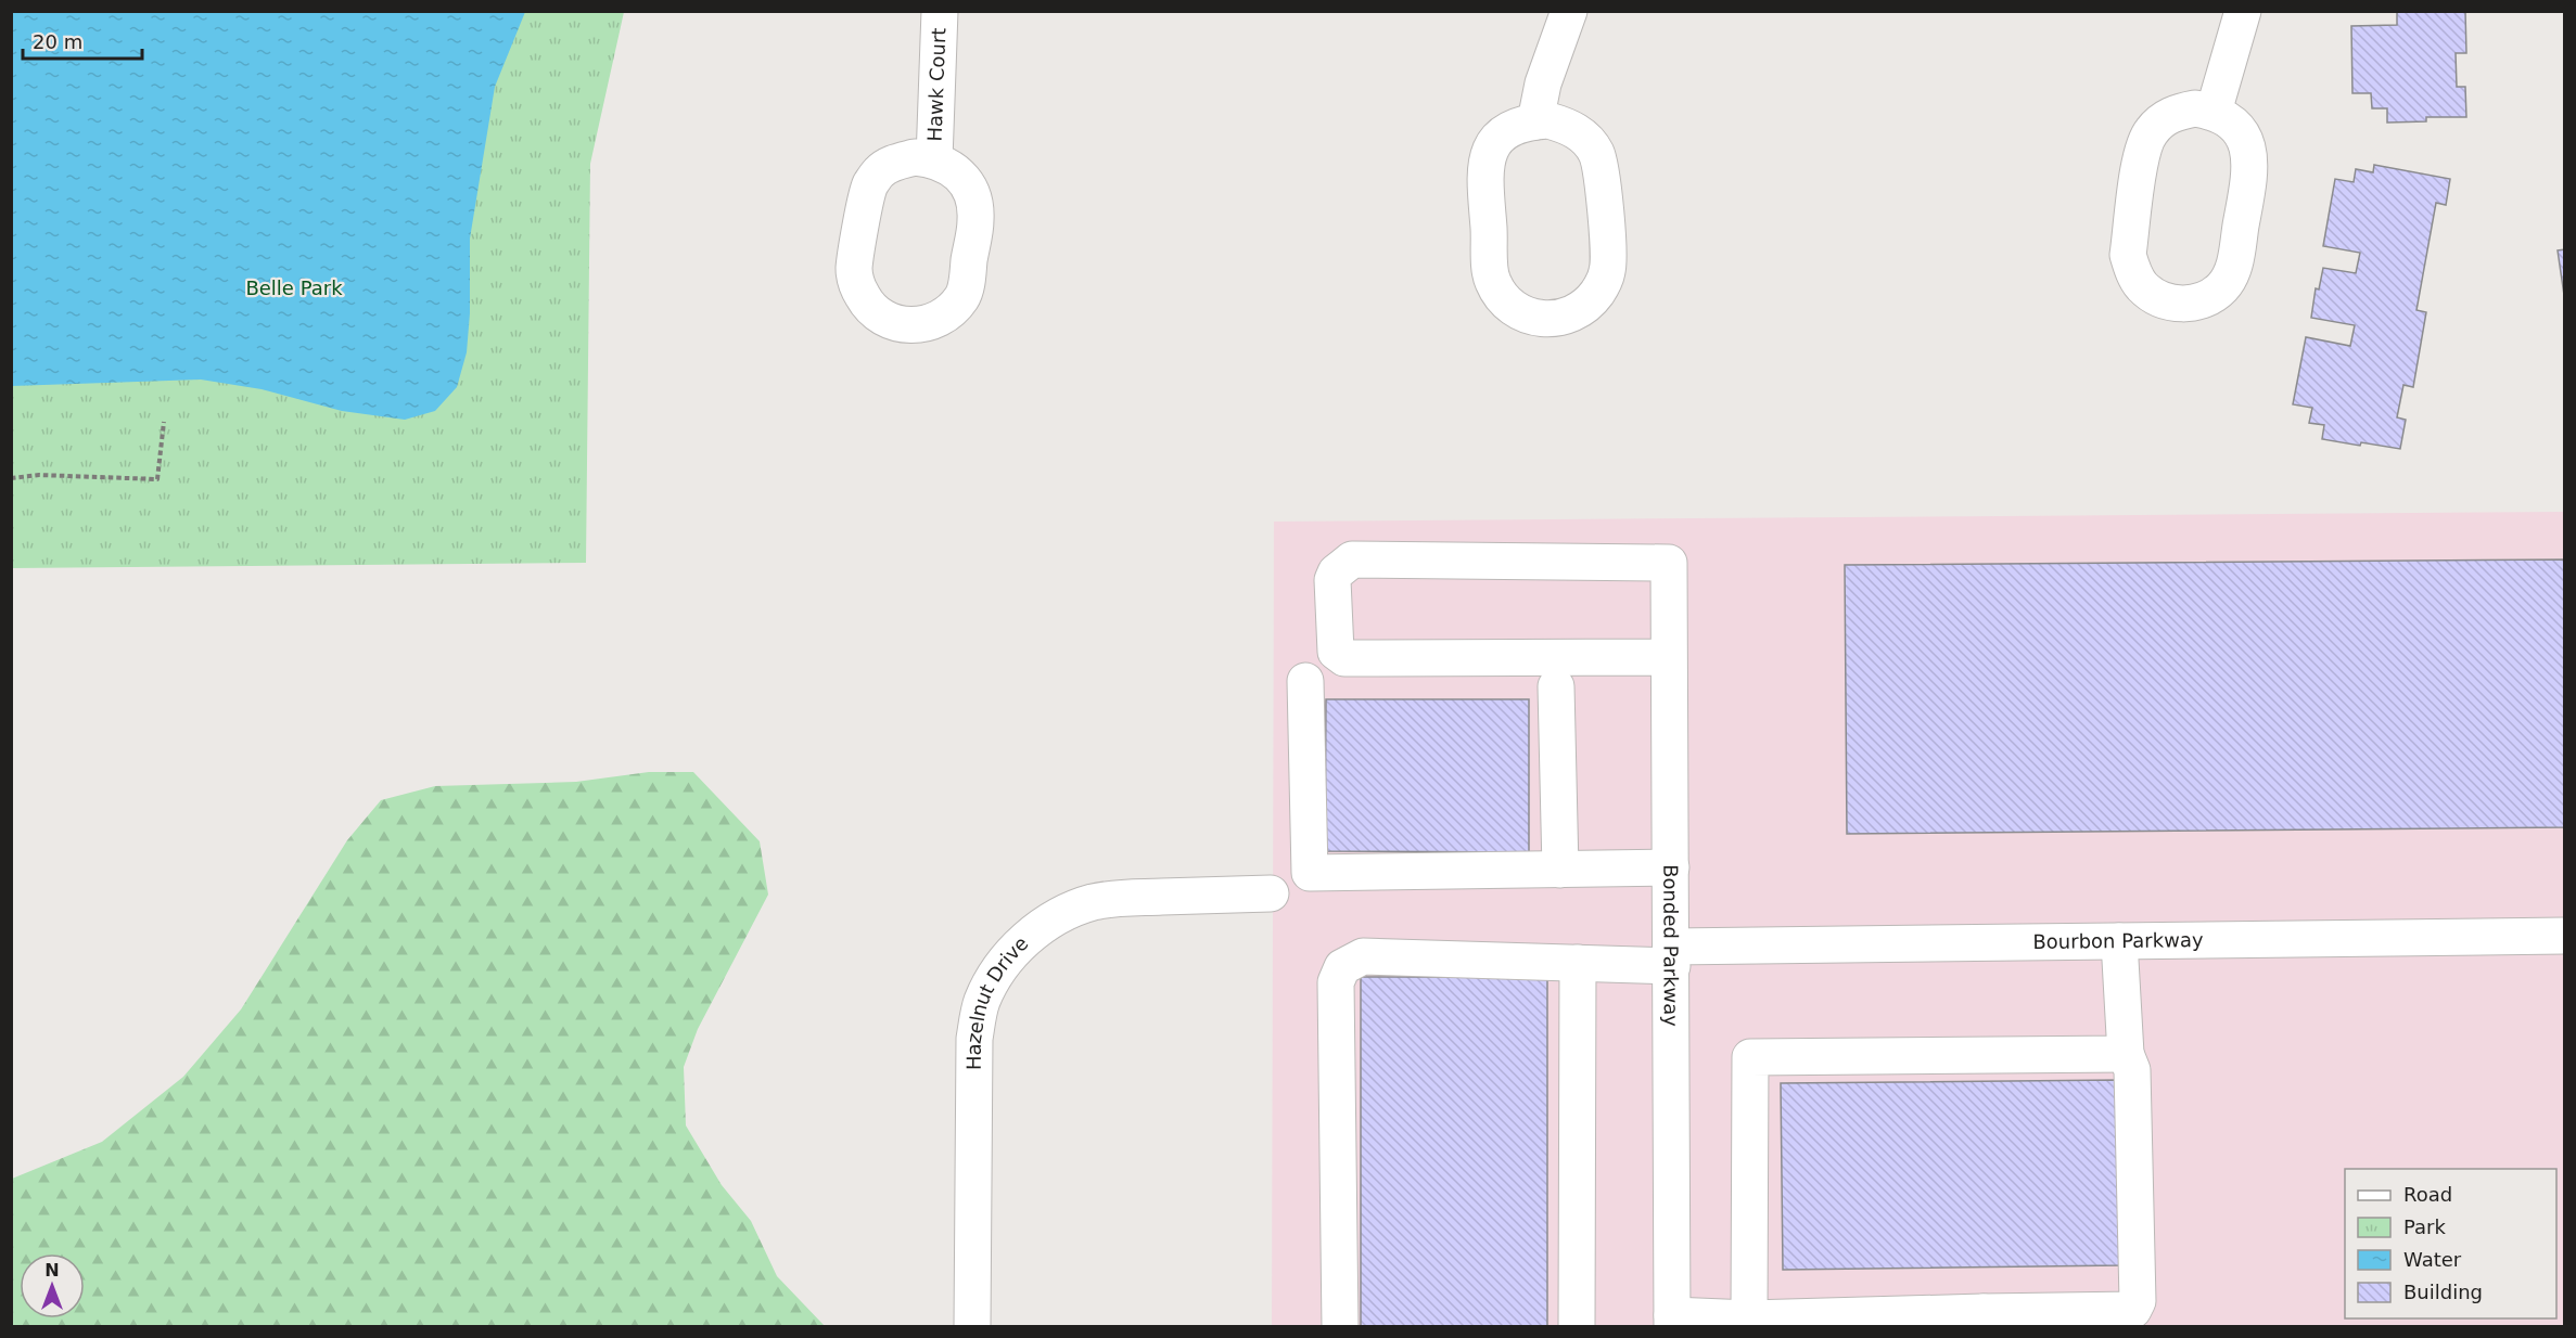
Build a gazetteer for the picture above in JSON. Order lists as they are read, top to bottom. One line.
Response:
{"streets":{"street":["Hawk Court","Bourbon Parkway","Bonded Parkway","Hazelnut Drive"]},"crossings":[["Bourbon Parkway","Bonded Parkway"]],"parks":["Belle Park"],"legend":["Road","Park","Water","Building"],"scale_bar":"20 m","north":"top"}
